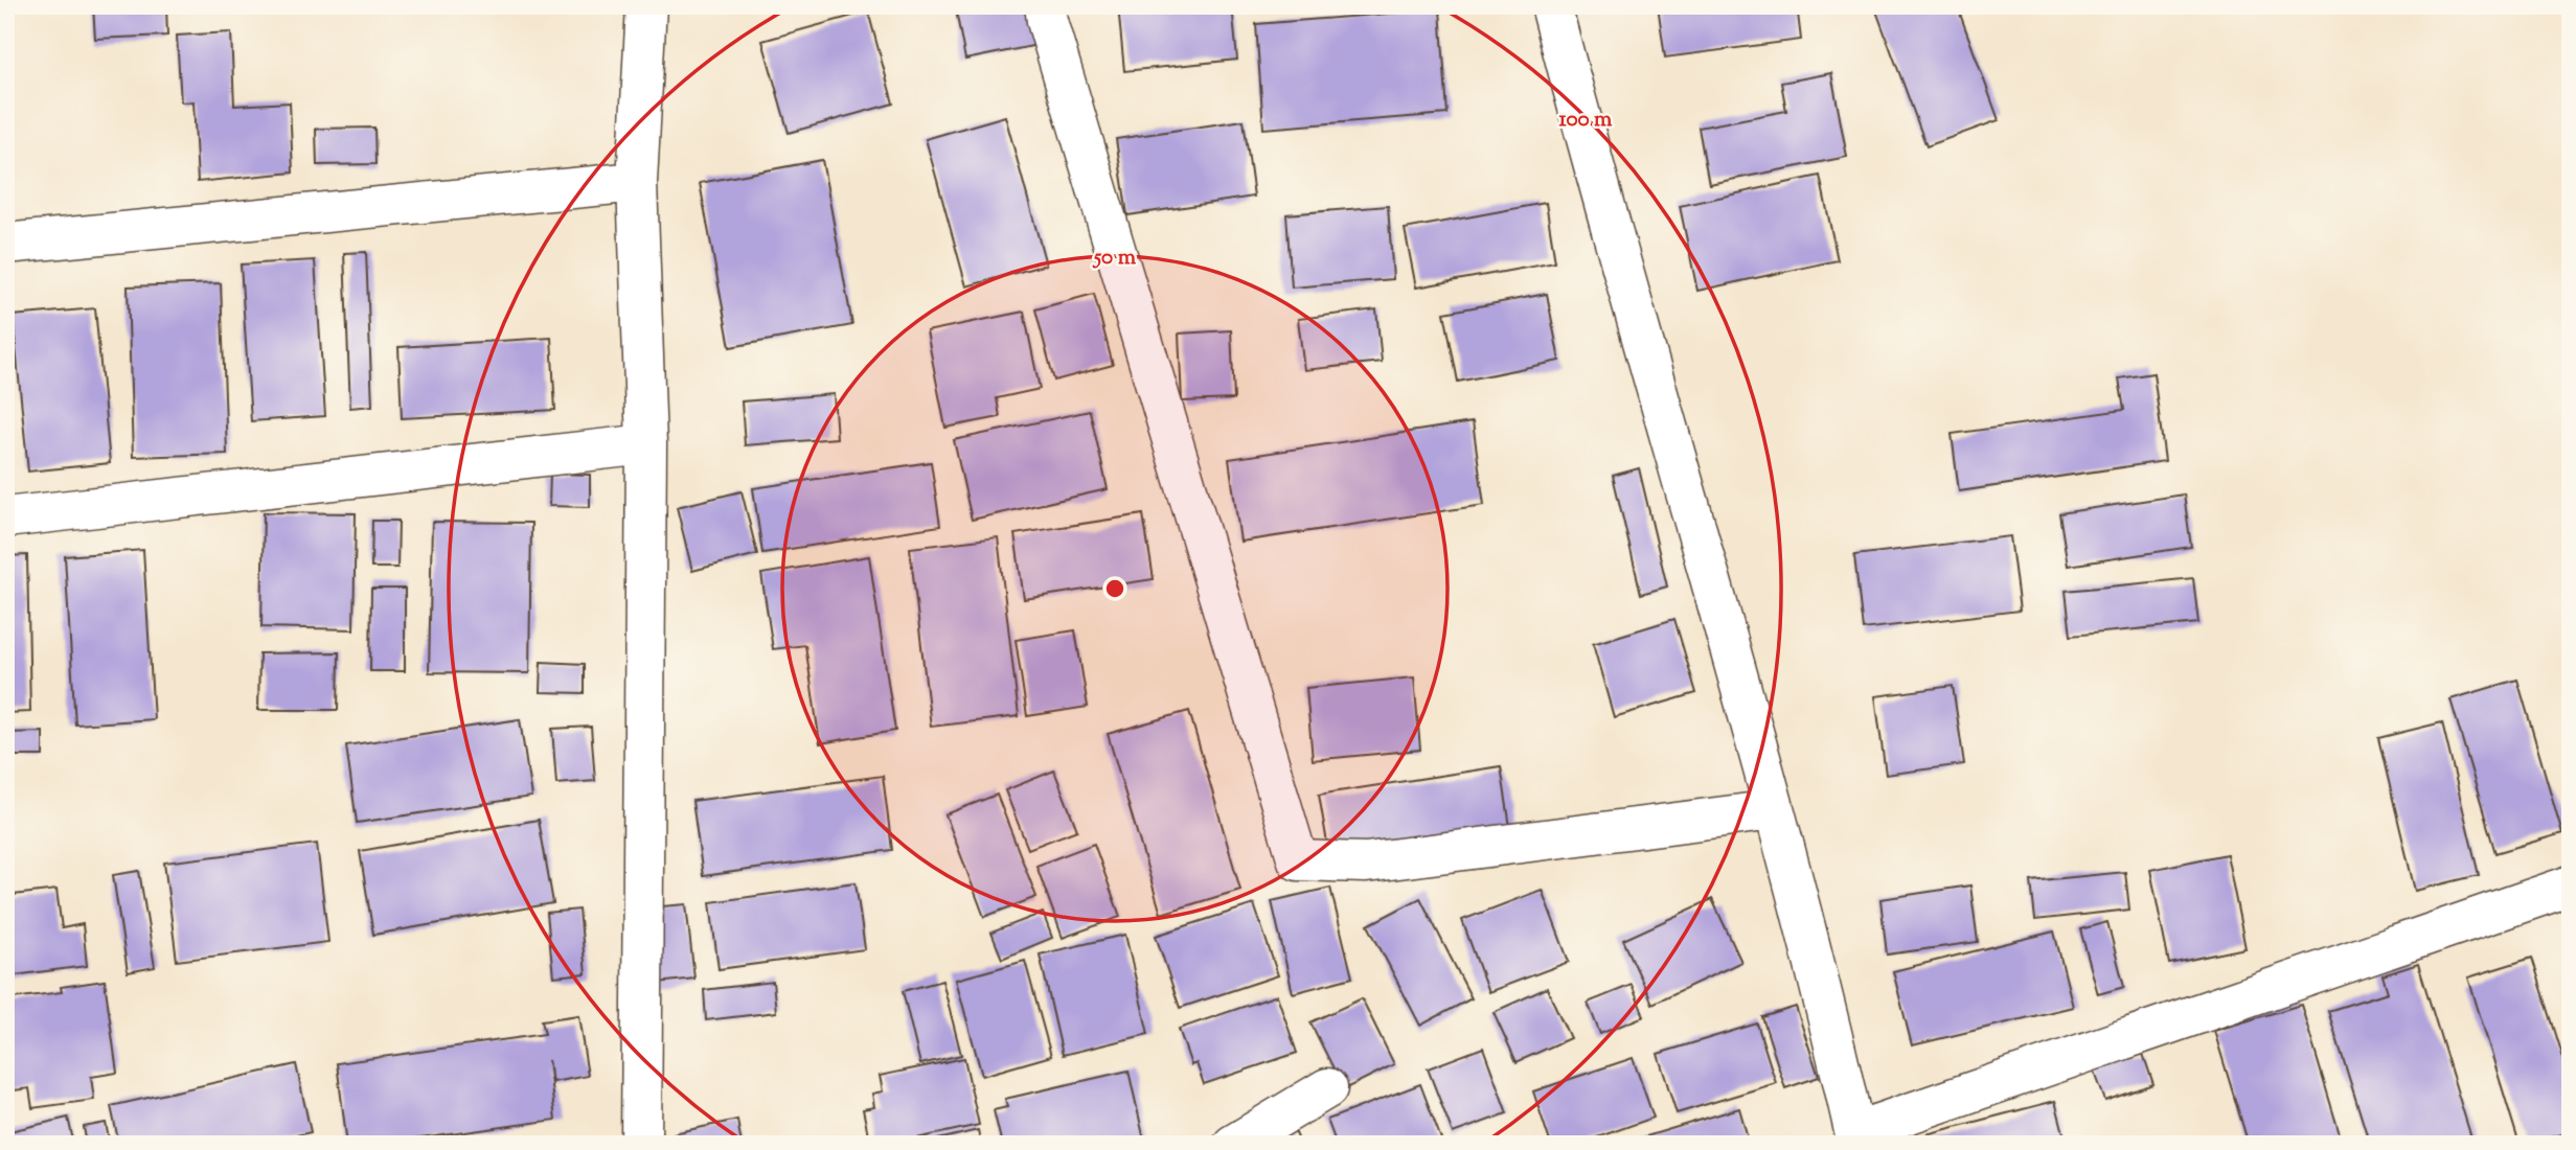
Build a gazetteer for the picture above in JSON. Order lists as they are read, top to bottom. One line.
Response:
{"rings":["100 m","50 m"]}
